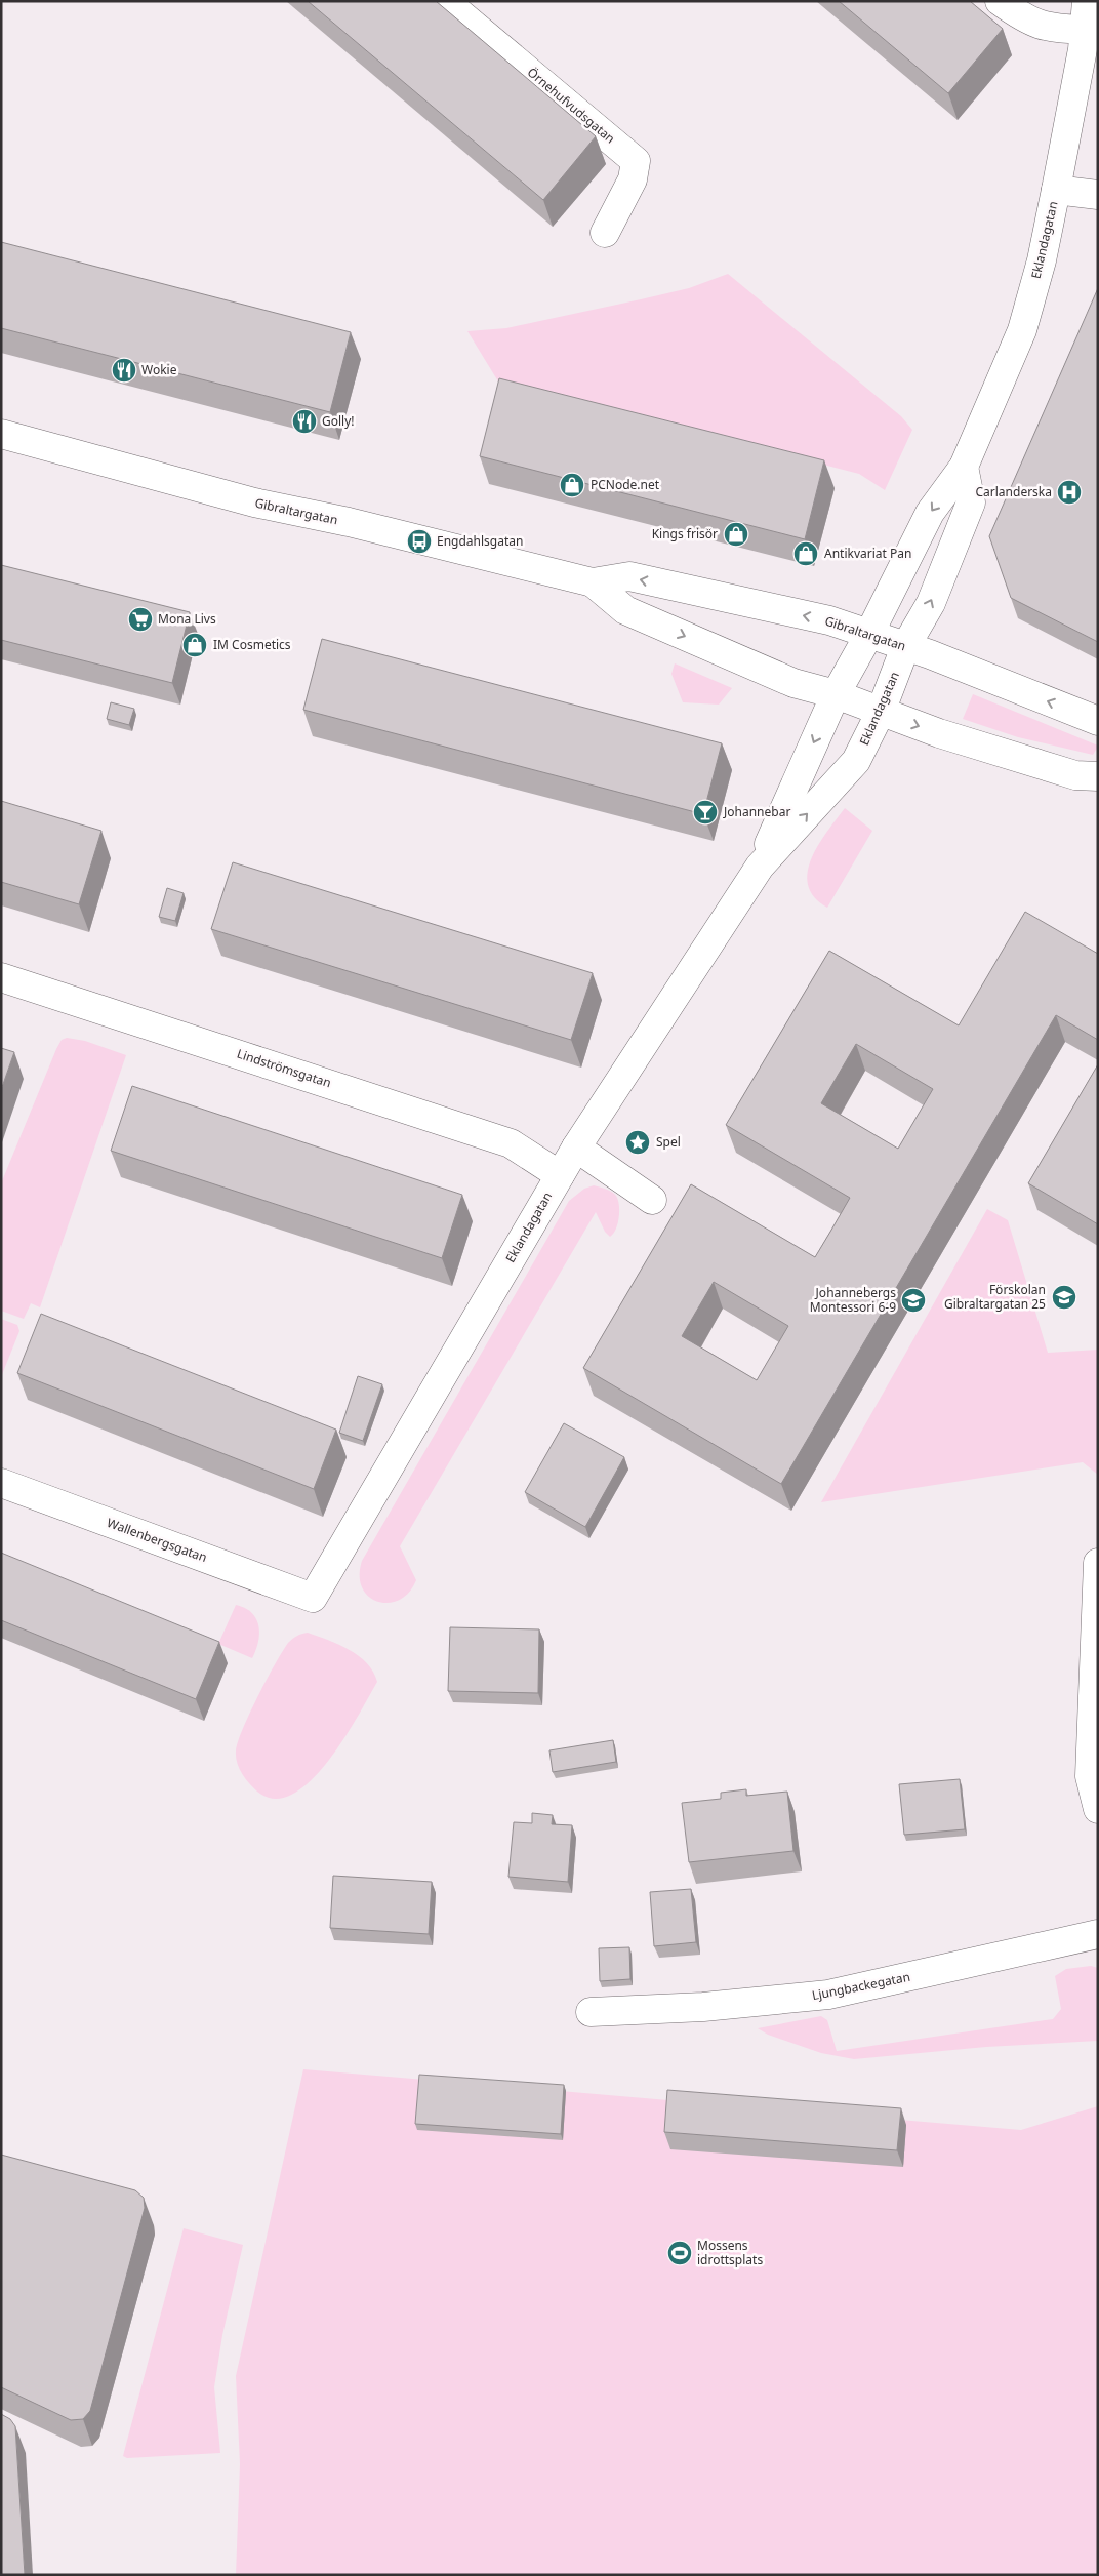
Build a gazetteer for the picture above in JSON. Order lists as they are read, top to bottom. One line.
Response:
{"streets":{"street":["Örnehufvudsgatan","Eklandagatan","Gibraltargatan","Lindströmsgatan","Wallenbergsgatan","Ljungbackegatan"]},"crossings":[["Eklandagatan","Gibraltargatan"],["Eklandagatan","Lindströmsgatan"],["Eklandagatan","Wallenbergsgatan"]],"places":{"restaurant":["Wokie","Golly!"],"shop":["PCNode.net","Kings frisör","Antikvariat Pan","IM Cosmetics"],"hospital":["Carlanderska"],"bus stop":["Engdahlsgatan"],"supermarket":["Mona Livs"],"bar":["Johannebar"],"place":["Spel"],"school or university":["Förskolan Gibraltargatan 25","Johannebergs Montessori 6-9"],"sports":["Mossens idrottsplats"]}}
